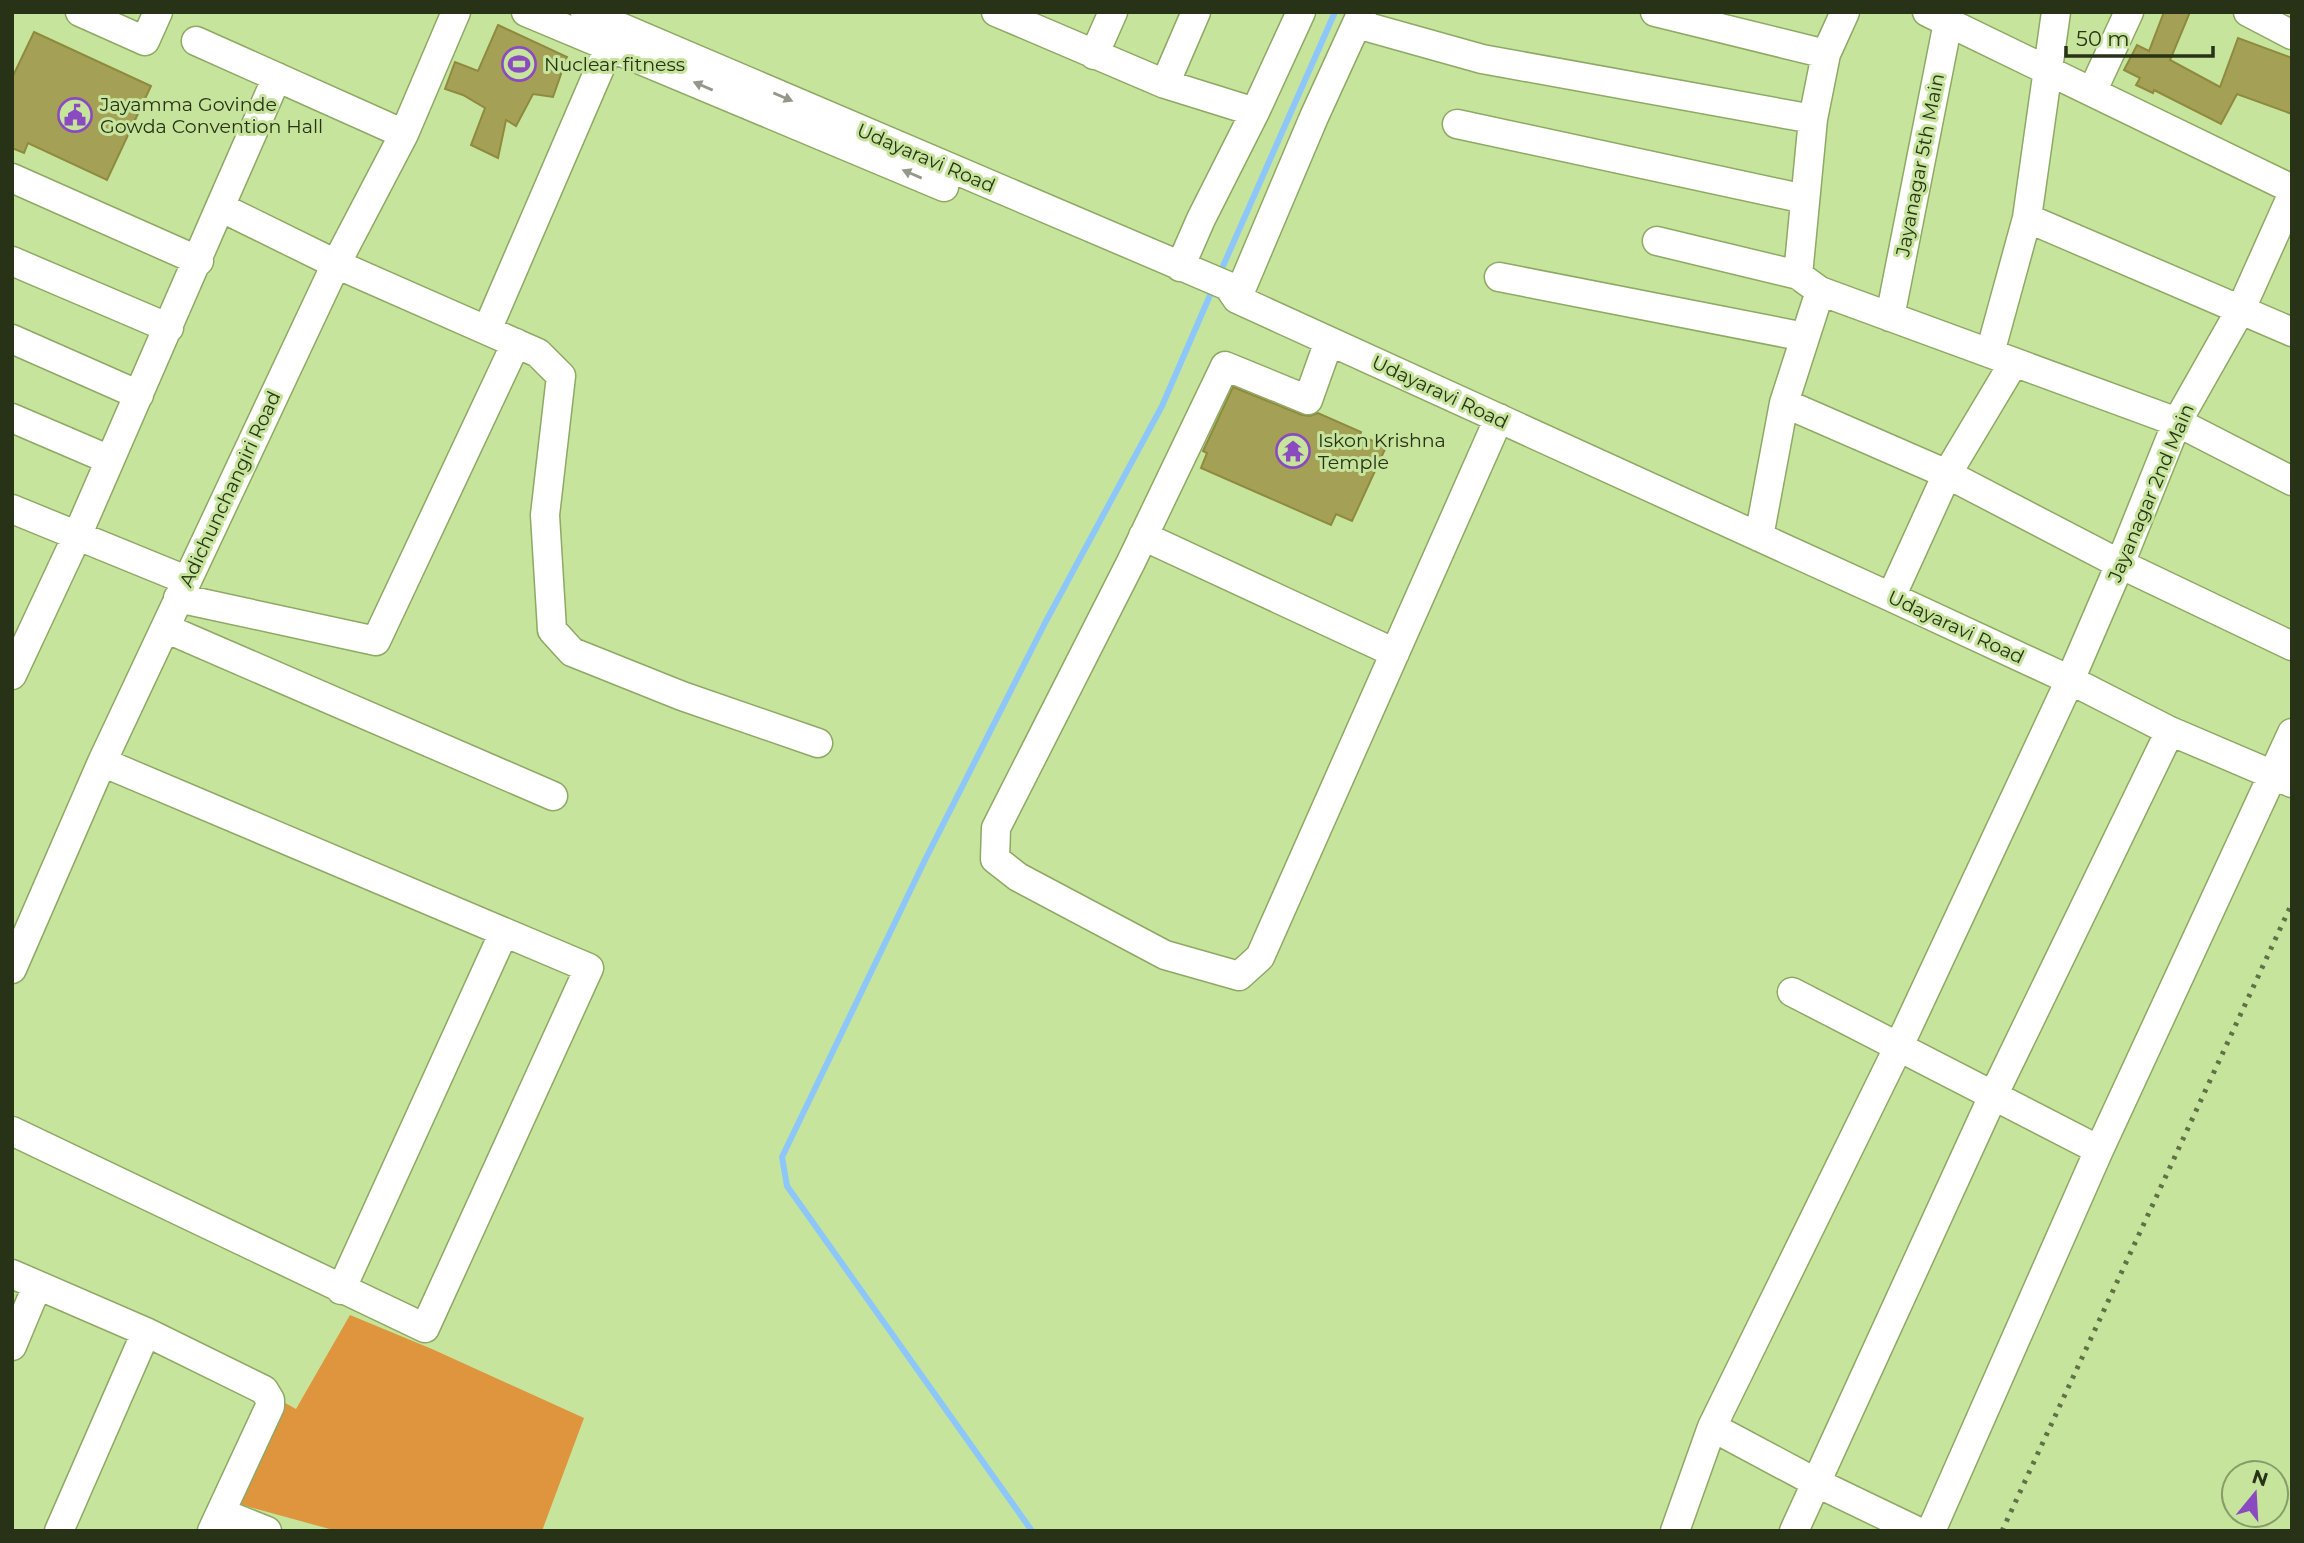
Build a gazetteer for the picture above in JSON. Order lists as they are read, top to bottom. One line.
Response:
{"streets":{"street":["Udayaravi Road","Jayanagar 5th Main","Adichunchangiri Road","Jayanagar 2nd Main"]},"crossings":[["Udayaravi Road","Jayanagar 2nd Main"]],"places":{"sports":["Nuclear fitness"],"public building":["Jayamma Govinde Gowda Convention Hall"],"temple":["Iskon Krishna Temple"]},"scale_bar":"50 m","north":"top"}
